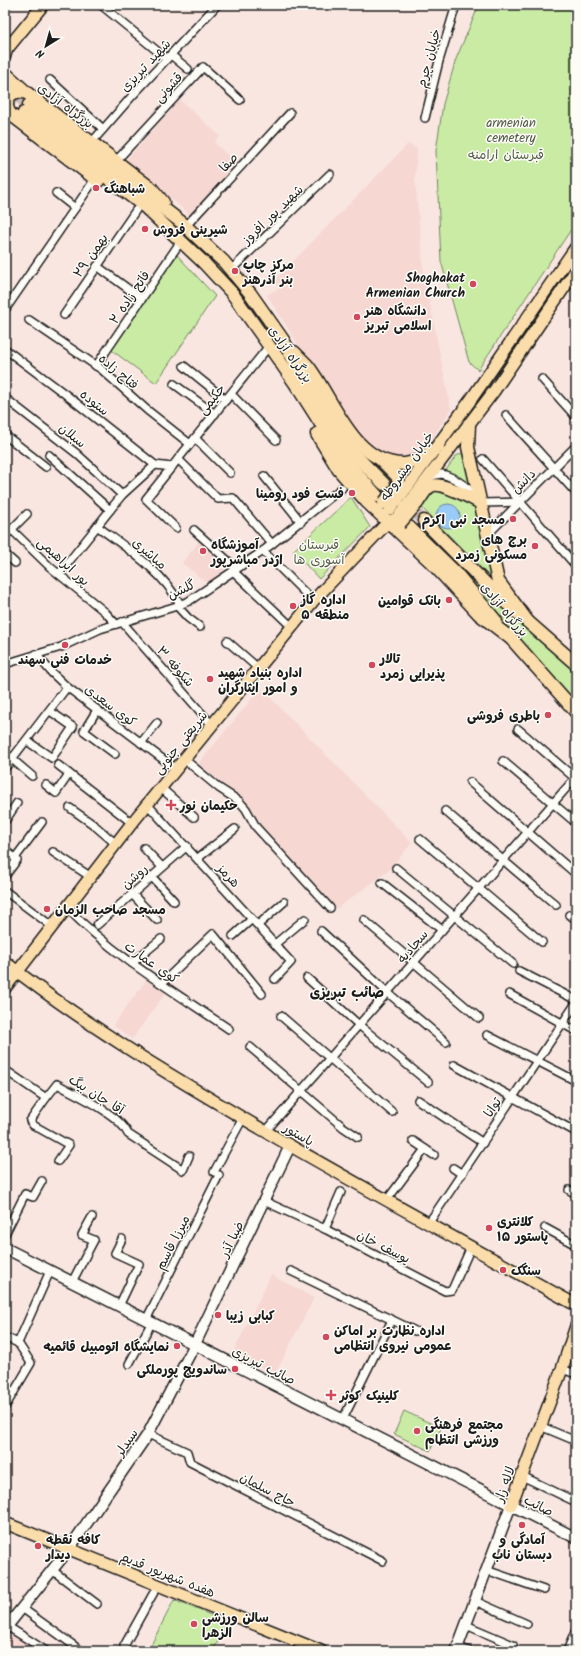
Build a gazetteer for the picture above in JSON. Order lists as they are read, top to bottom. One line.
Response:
{"streets":{"highway":["بزرگراه آزادی"],"main road":["خیابان مشروطه","شریعتی جنوبی","پاستور","ضیا آذر","صائب تبریزی","سیدلر","لاله زار","صائب","هفده شهریور قدیم"],"street":["خیابان چرم","شهید تبریزی","قشونی","صفا","شهید پور افروز","۲۹ بهمن","فاتح زاده ۲","فتاح زاده","حکیمی","ستوده","سبلان","دانش","مباشری","پور ابراهیمی","گلشن","شکوفه ۳","کوی سعدی","هرمز","روشن","سجادیه","کوی عمارت","آقا جان بیگ","توانا","میرزا قاسم","یوسف خان","حاج سلمان"]},"crossings":[["شهید تبریزی","بزرگراه آزادی"],["قشونی","بزرگراه آزادی"],["بزرگراه آزادی","صفا"],["بزرگراه آزادی","شهید پور افروز"],["بزرگراه آزادی","۲۹ بهمن"],["بزرگراه آزادی","فاتح زاده ۲"],["بزرگراه آزادی","حکیمی"],["بزرگراه آزادی","شریعتی جنوبی"],["فاتح زاده ۲","فتاح زاده"],["فتاح زاده","حکیمی"],["مباشری","گلشن"],["پور ابراهیمی","گلشن"],["پور ابراهیمی","شکوفه ۳"],["گلشن","شکوفه ۳"],["گلشن","کوی سعدی"],["شکوفه ۳","شریعتی جنوبی"],["کوی سعدی","شریعتی جنوبی"],["شریعتی جنوبی","هرمز"],["شریعتی جنوبی","کوی عمارت"],["شریعتی جنوبی","پاستور"],["هرمز","روشن"],["سجادیه","پاستور"],["توانا","پاستور"],["پاستور","ضیا آذر"],["پاستور","میرزا قاسم"],["پاستور","یوسف خان"],["ضیا آذر","یوسف خان"],["ضیا آذر","صائب تبریزی"],["ضیا آذر","سیدلر"],["میرزا قاسم","صائب تبریزی"],["صائب تبریزی","سیدلر"],["صائب تبریزی","لاله زار"],["صائب تبریزی","صائب"],["سیدلر","حاج سلمان"],["سیدلر","هفده شهریور قدیم"],["لاله زار","صائب"]],"districts":["صائب تبریزی"],"parks":["armenian cemetery","قبرستان ارامنه","قبرستان آسوری ها"],"places":{"other":["شباهنگ","شیرینی فروش","مرکز چاپ بنر آذرهنر","Shoghakat Armenian Church","دانشگاه هنر اسلامی تبریز","فست فود رومینا","مسجد نبی اکرم","برج های مسکونی زمرد","آموزشگاه اژدر مباشرپور","بانک قوامین","اداره گاز منطقه ۵","خدمات فنی سهند","تالار پذیرایی زمرد","اداره بنیاد شهید و امور ایثارگران","باطری فروشی","مسجد صاحب الزمان","کلانتری ۱۵ پاستور","سنگک","کبابی زیبا","اداره نظارت بر اماکن عمومی نیروی انتظامی","نمایشگاه اتومبیل قائمیه","ساندویچ پورملکی","مجتمع فرهنگی ورزشی انتظام","آمادگی و دبستان ناب","کافه نقطه دیدار","سالن ورزشی الزهرا"],"health":["حکیمان نور","کلینیک کوثر"]},"north":"bottom left"}
